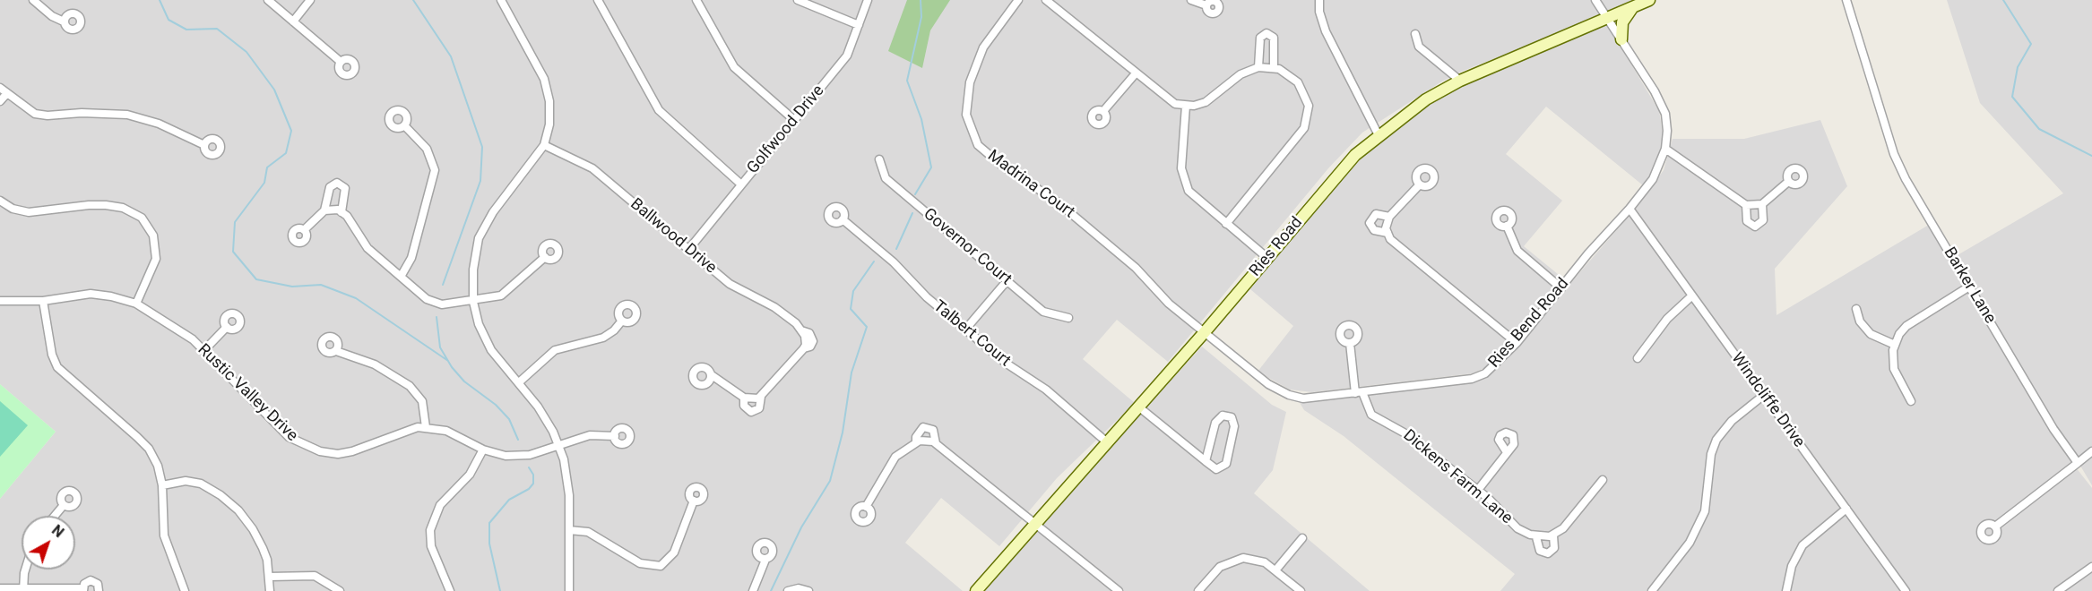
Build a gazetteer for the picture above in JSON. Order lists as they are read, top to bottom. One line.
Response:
{"streets":{"street":["Golfwood Drive","Madrina Court","Ballwood Drive","Governor Court","Ries Road","Barker Lane","Ries Bend Road","Talbert Court","Rustic Valley Drive","Windcliffe Drive","Dickens Farm Lane"]},"crossings":[["Golfwood Drive","Ballwood Drive"],["Madrina Court","Ries Road"],["Madrina Court","Ries Bend Road"],["Ries Road","Ries Bend Road"],["Ries Road","Talbert Court"],["Ries Bend Road","Windcliffe Drive"],["Ries Bend Road","Dickens Farm Lane"]],"north":"top right"}
